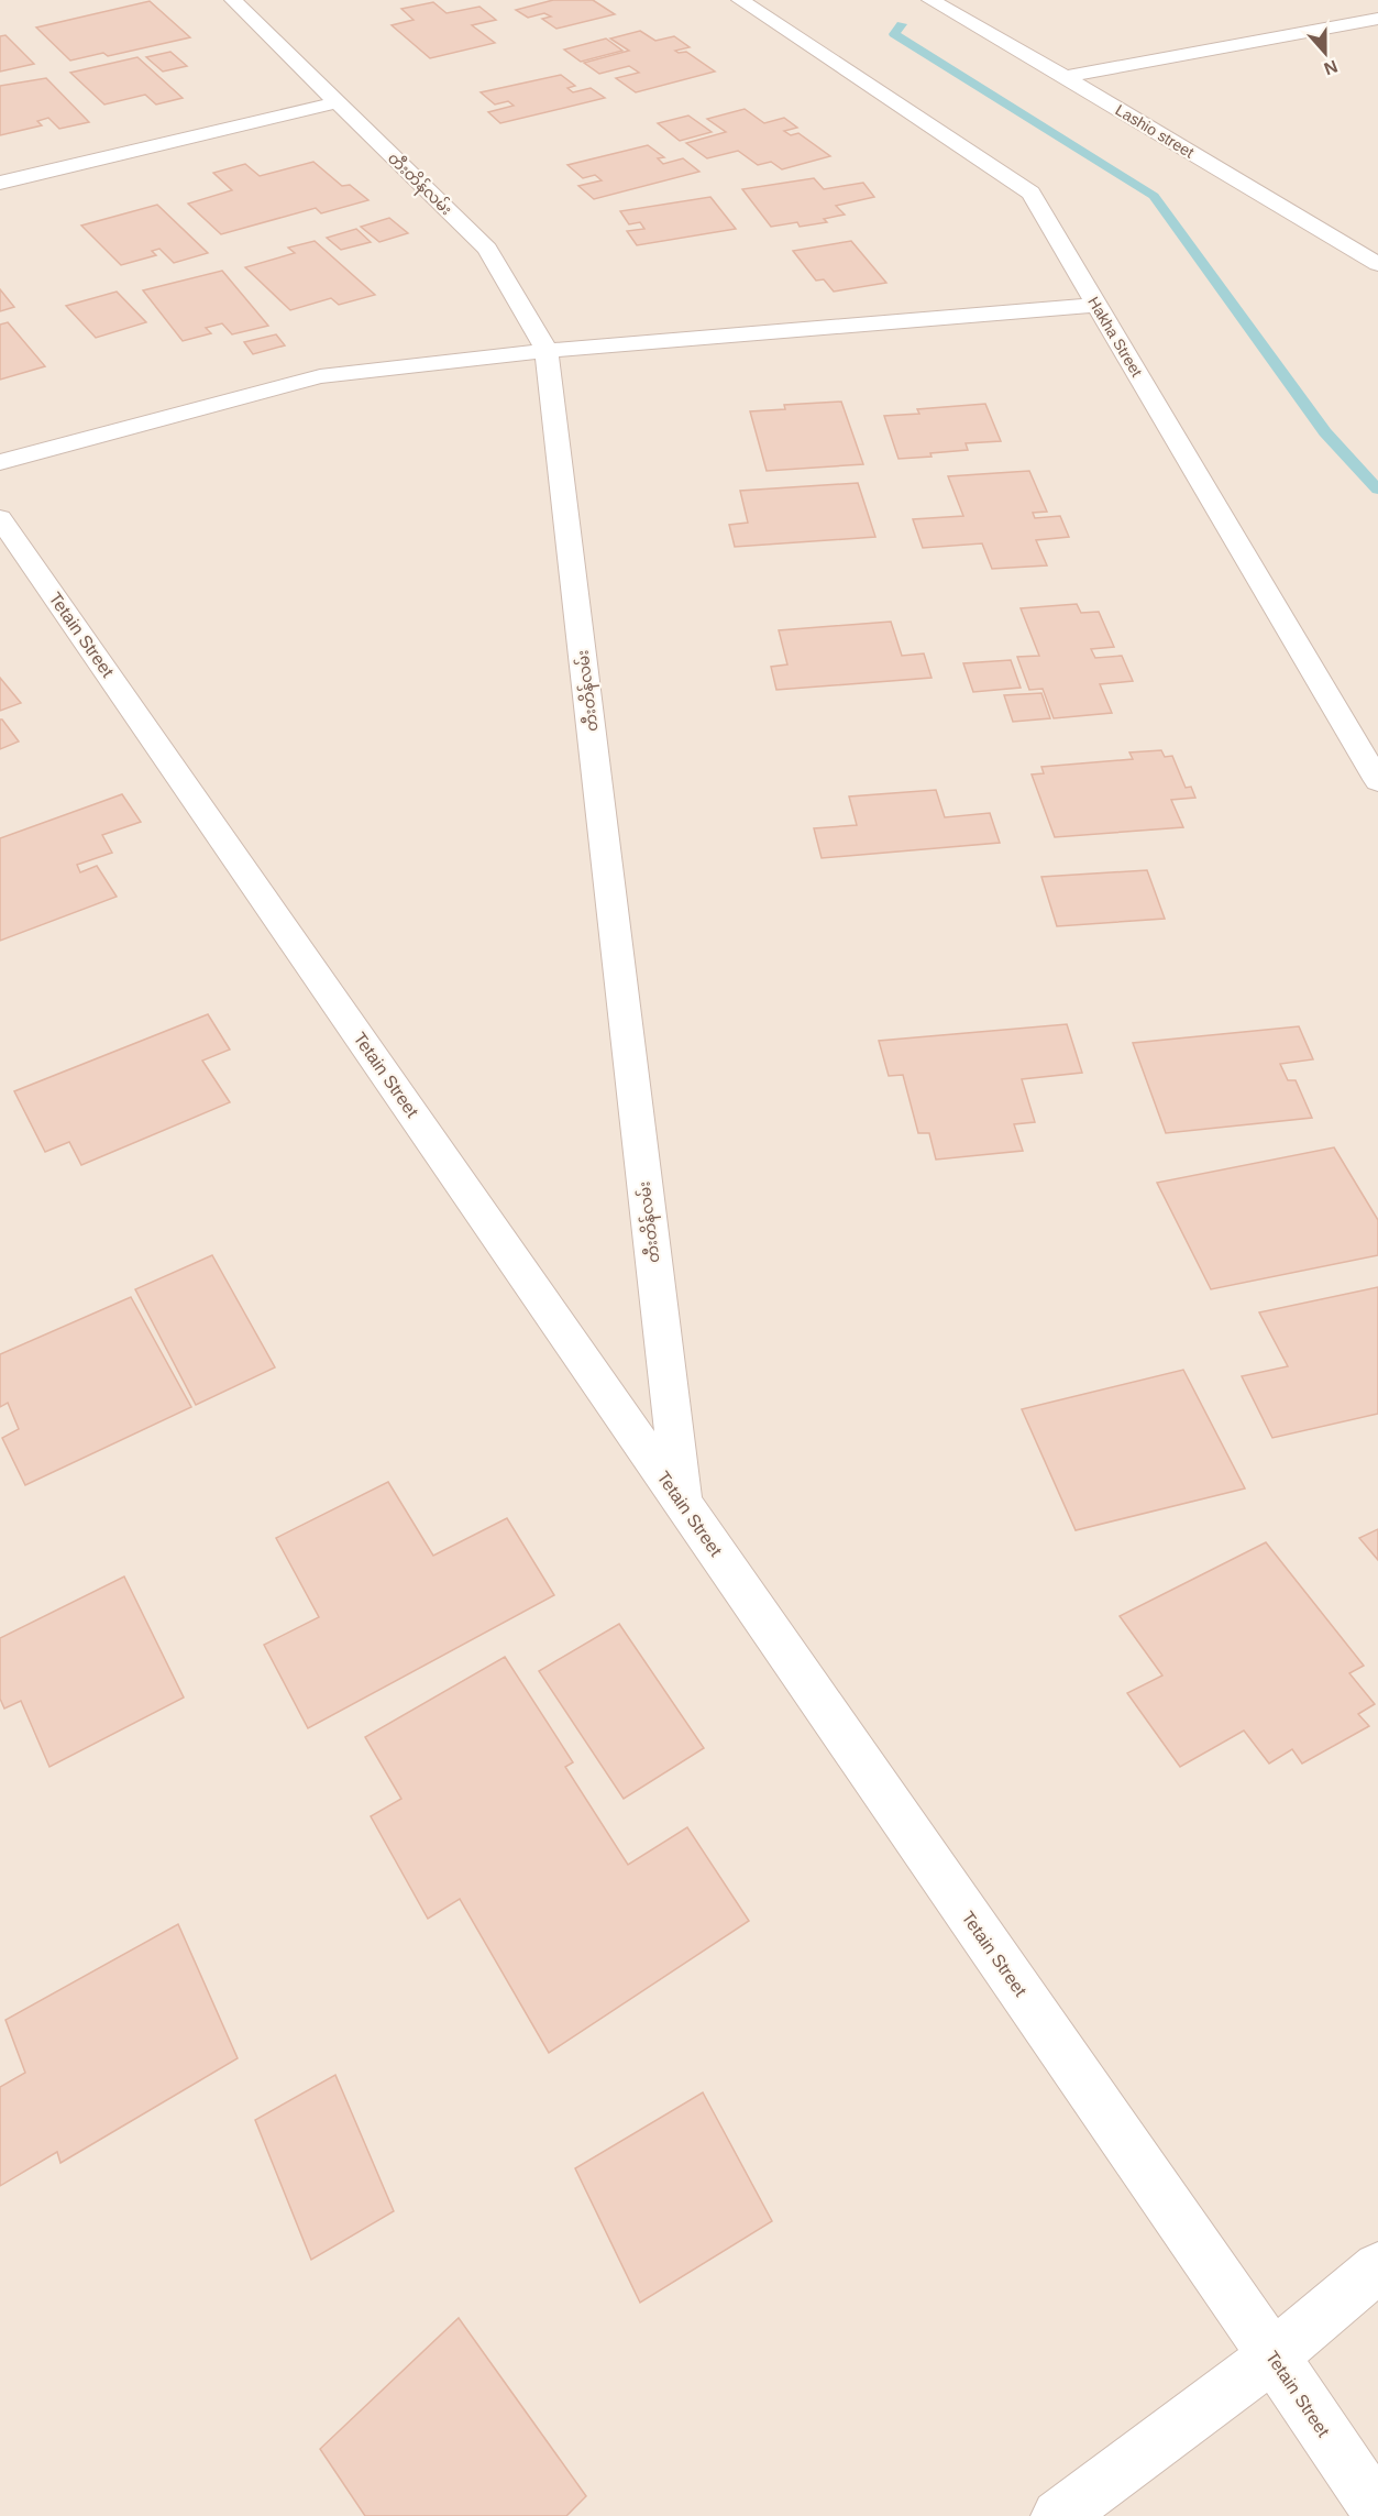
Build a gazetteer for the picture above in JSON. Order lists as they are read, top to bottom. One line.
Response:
{"streets":{"street":["Lashio street","တီးတိန်လမ်း","Hakha Street","Tetain Street"]},"crossings":[["တီးတိန်လမ်း","Tetain Street"]],"north":"bottom"}
